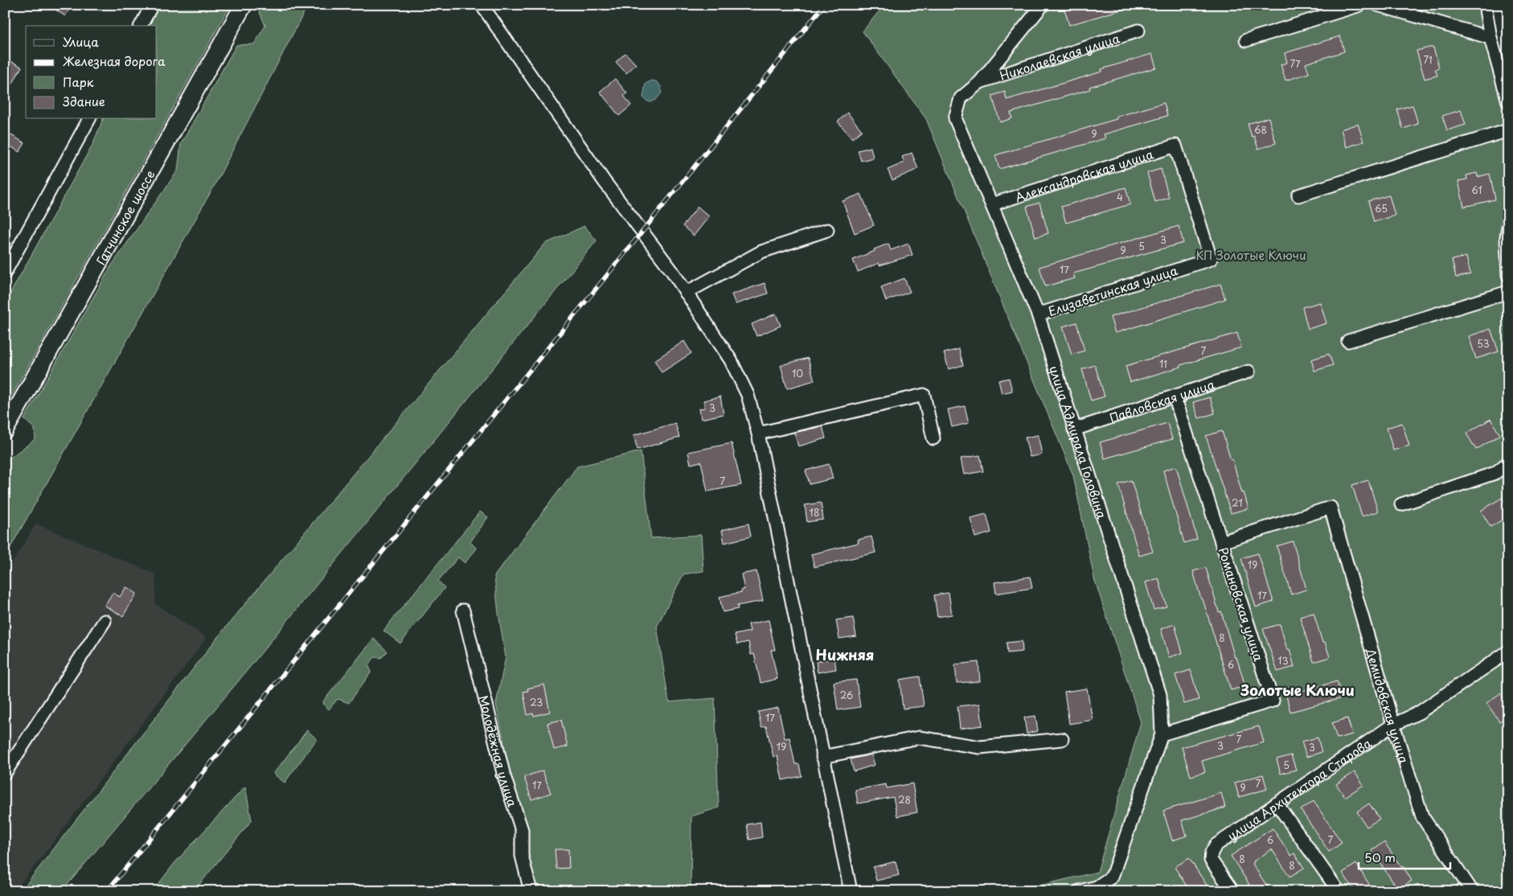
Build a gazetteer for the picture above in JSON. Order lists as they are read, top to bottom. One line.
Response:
{"streets":{"main road":["Гатчинское шоссе"],"street":["Николаевская улица","Александровская улица","Елизаветинская улица","Павловская улица","улица Адмирала Головина","Романовская улица","Демидовская улица","Молодёжная улица","улица Архитектора Старова"]},"crossings":[["Николаевская улица","улица Адмирала Головина"],["Александровская улица","Елизаветинская улица"],["Александровская улица","улица Адмирала Головина"],["Елизаветинская улица","улица Адмирала Головина"],["Павловская улица","улица Адмирала Головина"],["Павловская улица","Романовская улица"],["улица Адмирала Головина","Романовская улица"],["Романовская улица","Демидовская улица"],["Демидовская улица","улица Архитектора Старова"]],"districts":["Нижняя","Золотые Ключи"],"parks":["КП Золотые Ключи"],"house_numbers":["71","77","68","9","61","4","65","3","5","9","17","53","7","11","10","3","7","21","18","19","17","8","13","6","26","23","17","7","3","19","3","5","7","17","9","28","6","7","8","8"],"legend":["Улица","Железная дорога","Парк","Здание"],"scale_bar":"50 m"}
